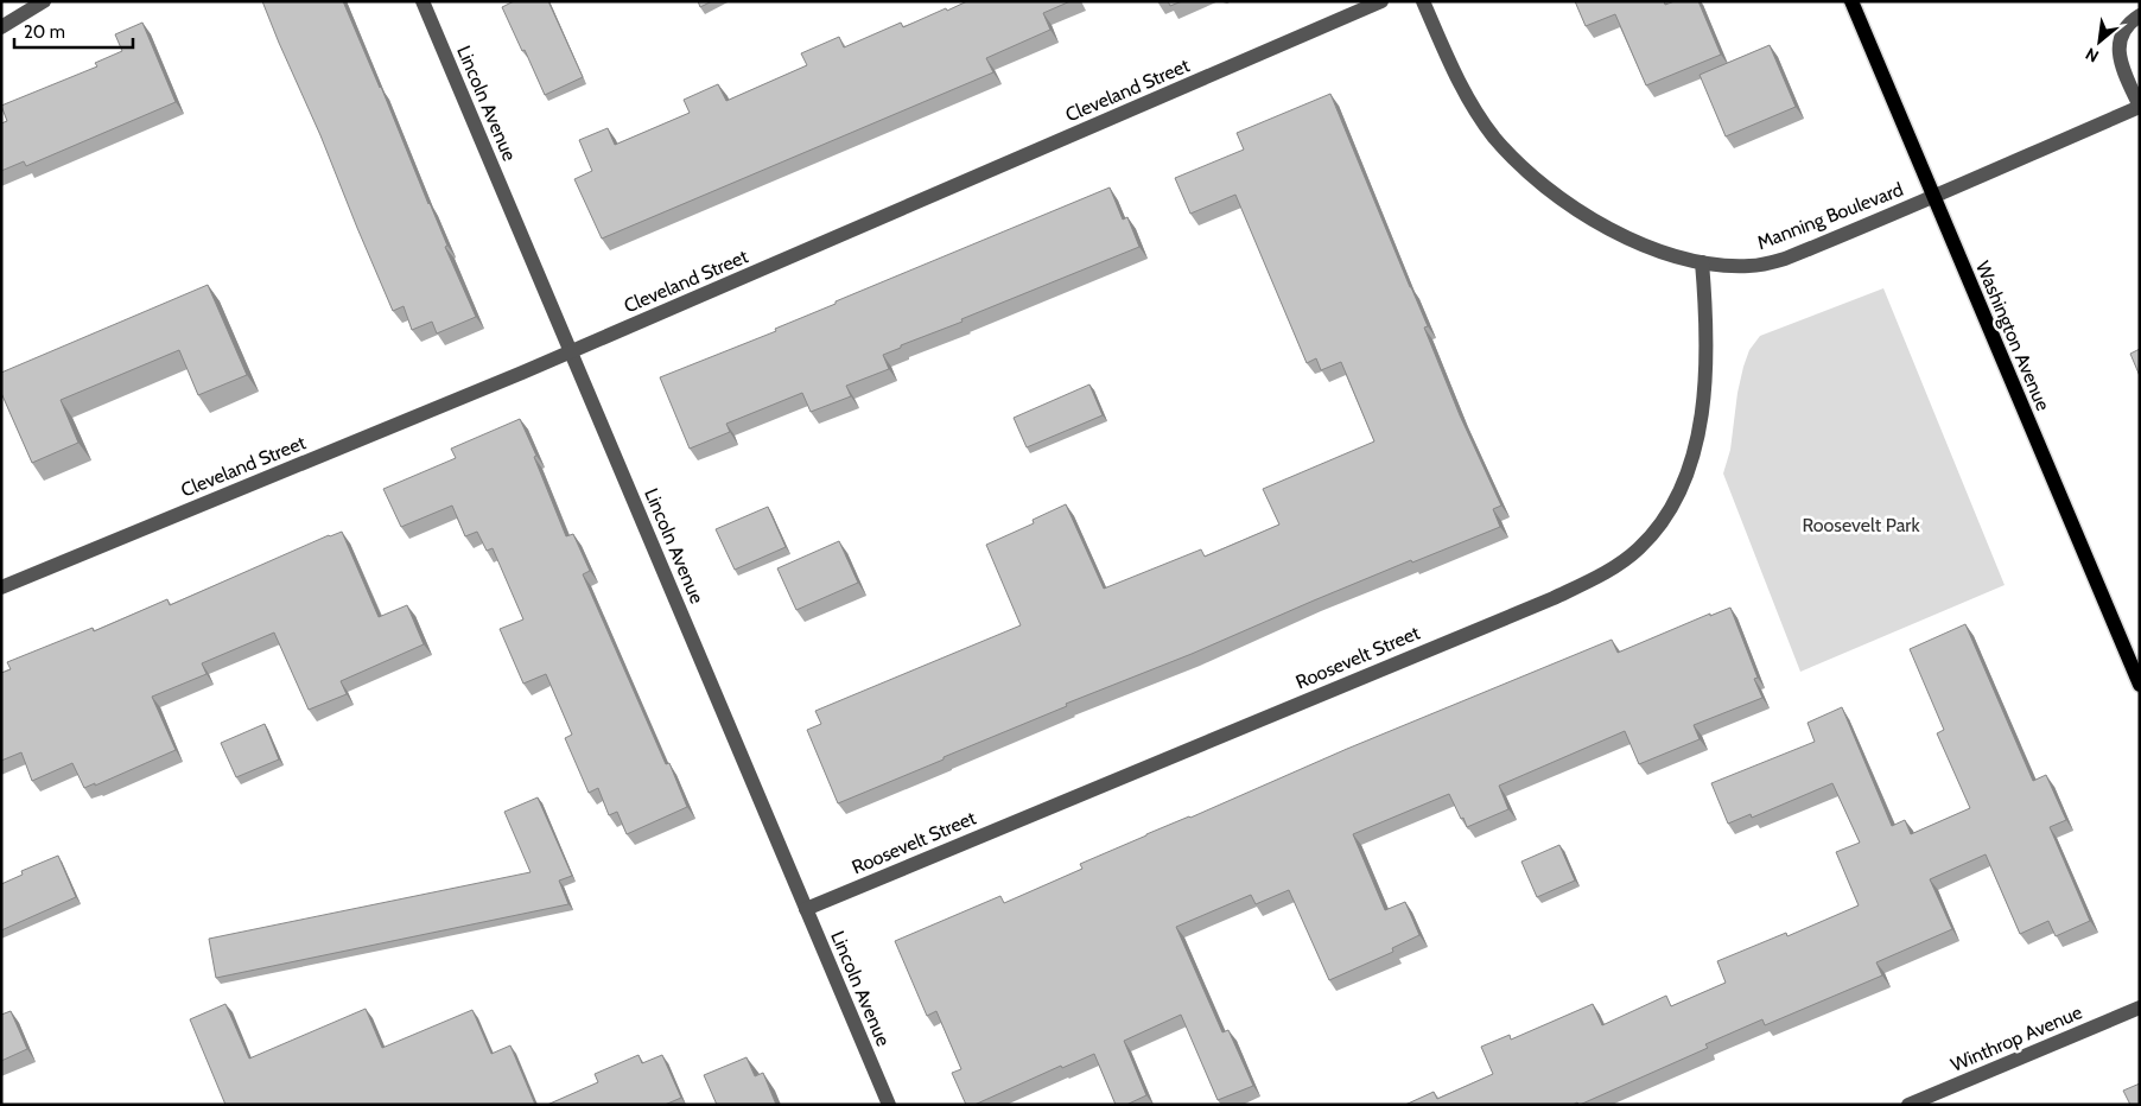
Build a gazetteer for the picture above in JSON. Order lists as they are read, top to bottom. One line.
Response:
{"streets":{"main road":["Washington Avenue"],"street":["Cleveland Street","Lincoln Avenue","Manning Boulevard","Roosevelt Street","Winthrop Avenue"]},"crossings":[["Cleveland Street","Lincoln Avenue"],["Lincoln Avenue","Roosevelt Street"],["Manning Boulevard","Washington Avenue"],["Manning Boulevard","Roosevelt Street"]],"parks":["Roosevelt Park"],"scale_bar":"20 m","north":"bottom left"}
